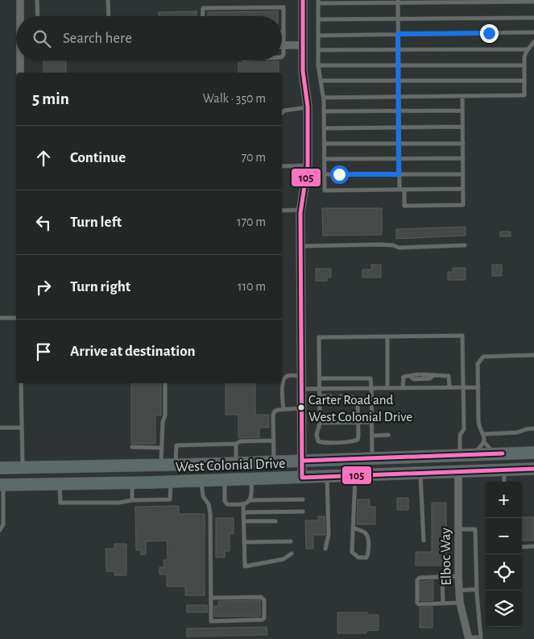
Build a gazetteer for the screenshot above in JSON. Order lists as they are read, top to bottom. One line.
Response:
{"streets":{"highway":["West Colonial Drive"],"street":["Elboc Way"]},"crossings":[["West Colonial Drive","Elboc Way"]],"places":["Carter Road and West Colonial Drive"],"lines":["transit line 105"],"page":{"search":"Search here","heading":["5 min","Walk · 350 m"],"list":[["Continue","70 m"],["Turn left","170 m"],["Turn right","110 m"],"Arrive at destination"],"map_buttons":["+","−"]}}
